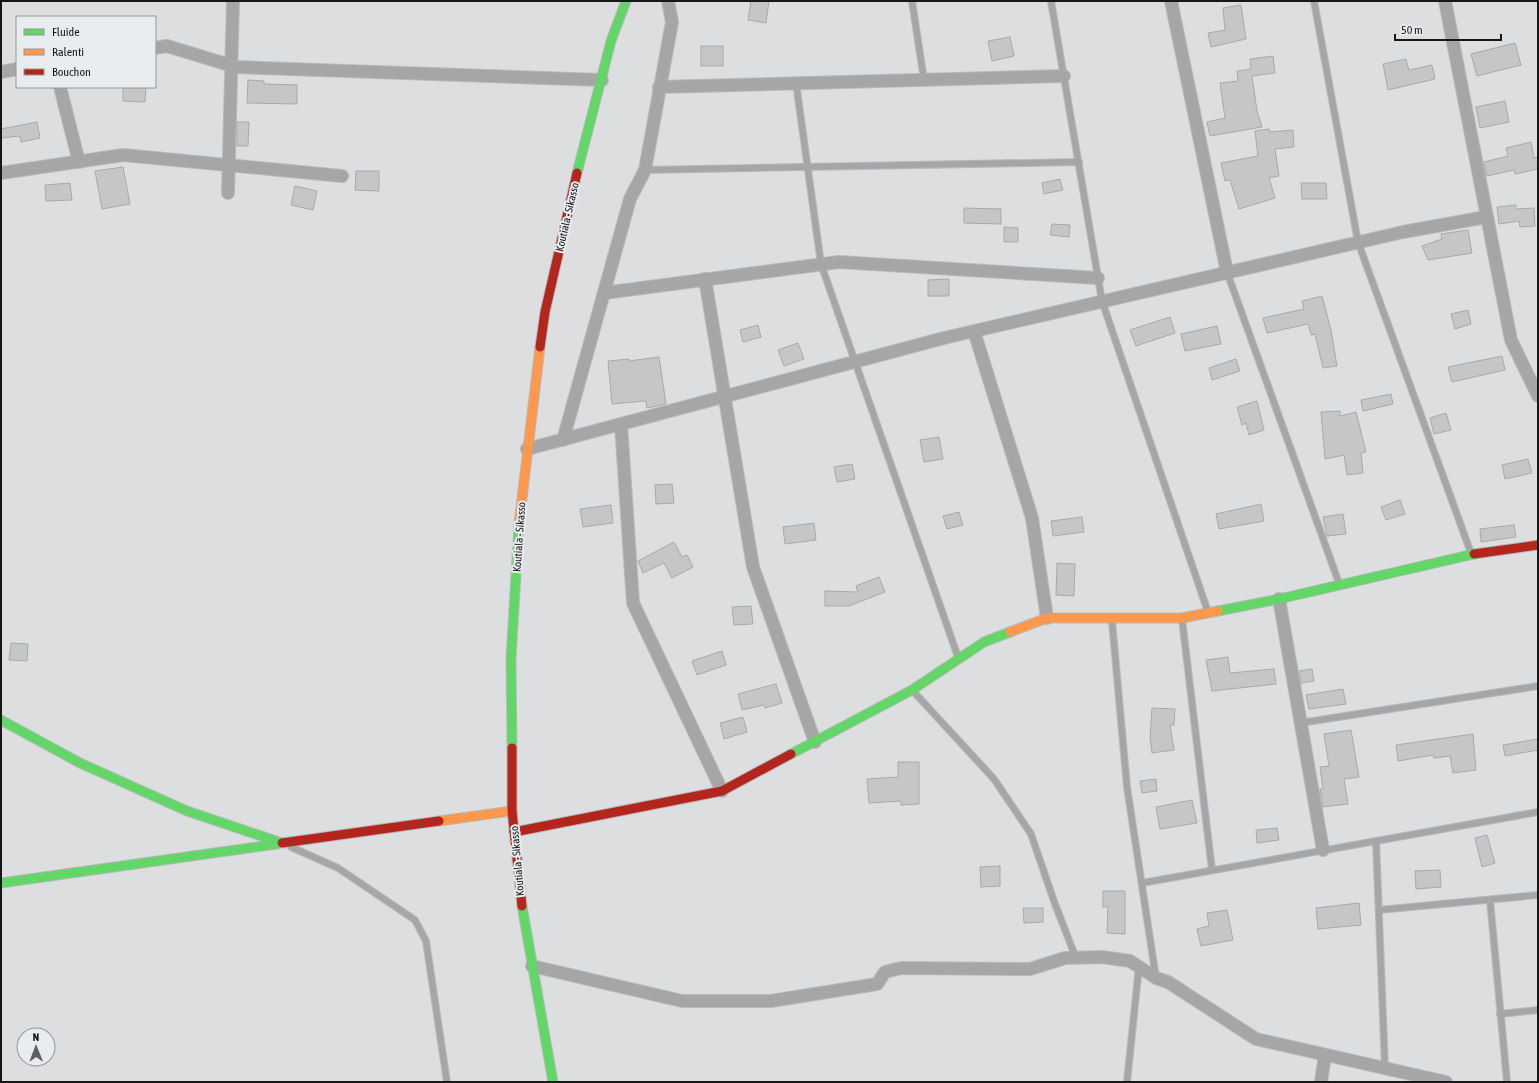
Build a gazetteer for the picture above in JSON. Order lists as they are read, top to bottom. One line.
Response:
{"streets":{"street":["Koutiala - Sikasso"]},"legend":["Fluide","Ralenti","Bouchon"],"scale_bar":"50 m","north":"top"}
